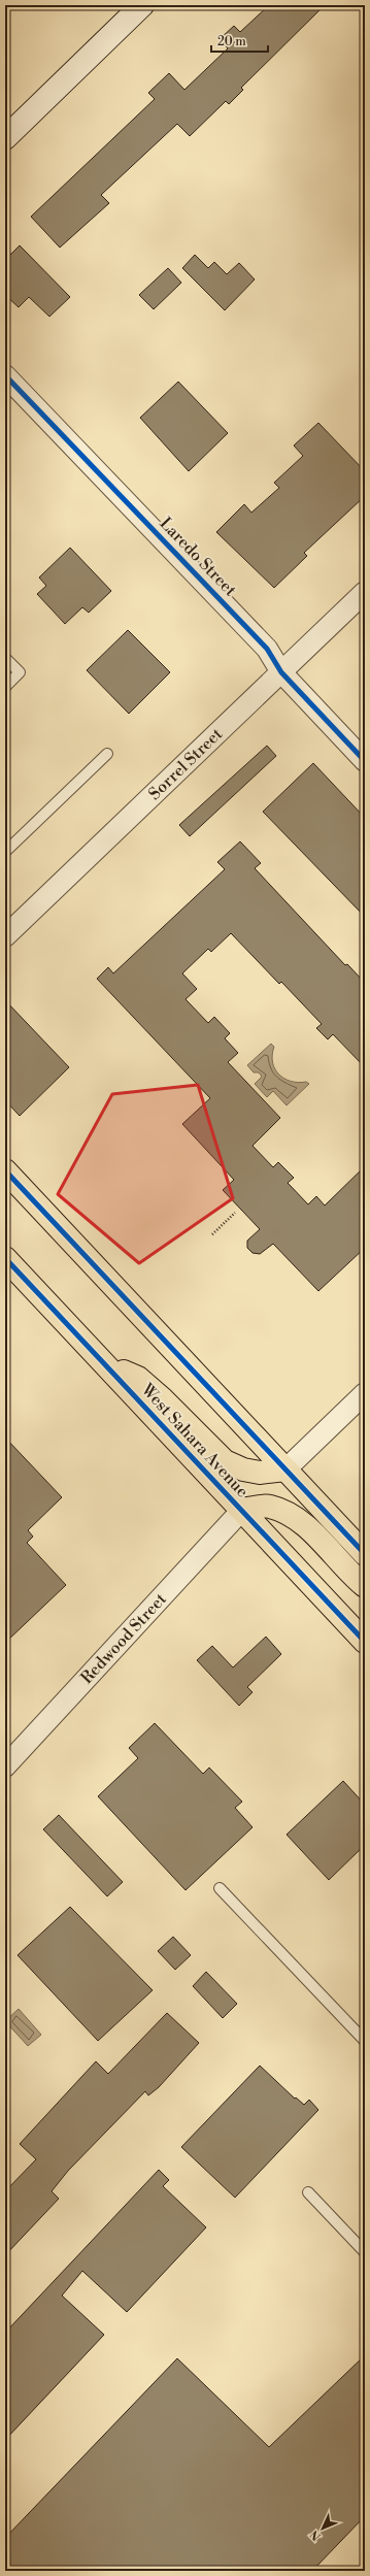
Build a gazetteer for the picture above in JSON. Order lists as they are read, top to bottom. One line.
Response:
{"streets":{"main road":["West Sahara Avenue"],"street":["Laredo Street","Sorrel Street","Redwood Street"]},"crossings":[["Laredo Street","Sorrel Street"],["West Sahara Avenue","Redwood Street"]],"scale_bar":"20 m","north":"bottom left"}
